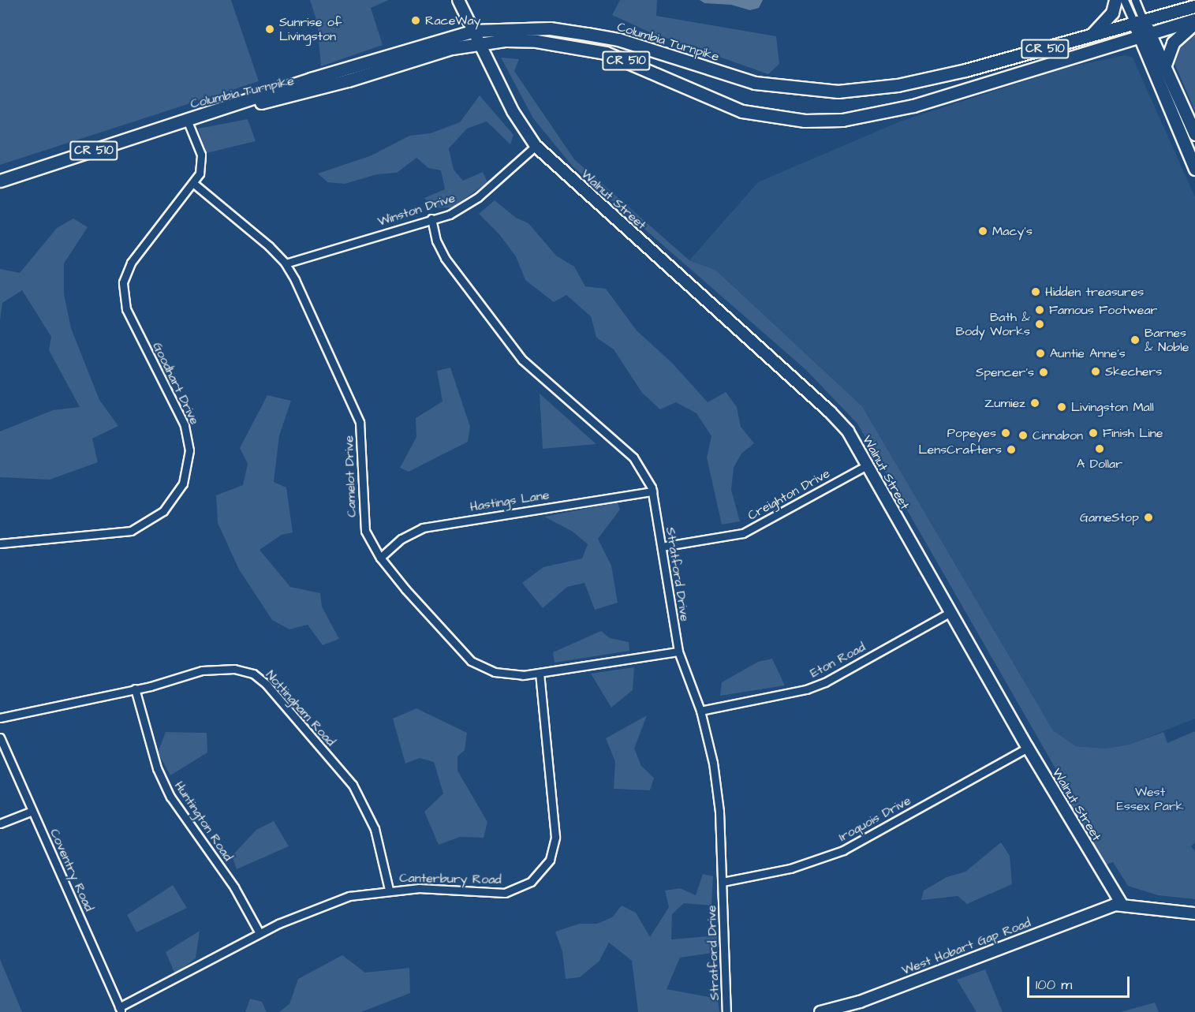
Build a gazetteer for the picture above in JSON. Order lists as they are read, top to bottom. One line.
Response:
{"streets":{"main road":["Columbia Turnpike","CR 510"],"street":["Walnut Street","Winston Drive","Goodhart Drive","Camelot Drive","Creighton Drive","Hastings Lane","Stratford Drive","Eton Road","Nottingham Road","Iroquois Drive","Huntington Road","Coventry Road","Canterbury Road","West Hobart Gap Road"]},"crossings":[["Columbia Turnpike","CR 510"],["Columbia Turnpike","Walnut Street"],["Columbia Turnpike","Goodhart Drive"],["CR 510","Goodhart Drive"],["Walnut Street","Winston Drive"],["Walnut Street","Creighton Drive"],["Walnut Street","Eton Road"],["Walnut Street","Iroquois Drive"],["Walnut Street","West Hobart Gap Road"],["Winston Drive","Camelot Drive"],["Winston Drive","Stratford Drive"],["Goodhart Drive","Camelot Drive"],["Camelot Drive","Hastings Lane"],["Camelot Drive","Stratford Drive"],["Camelot Drive","Canterbury Road"],["Creighton Drive","Stratford Drive"],["Hastings Lane","Stratford Drive"],["Stratford Drive","Eton Road"],["Stratford Drive","Iroquois Drive"],["Nottingham Road","Huntington Road"],["Nottingham Road","Canterbury Road"],["Huntington Road","Canterbury Road"],["Coventry Road","Canterbury Road"]],"parks":["West Essex Park"],"places":["RaceWay","Sunrise of Livingston","Macy's","Hidden treasures","Famous Footwear","Bath & Body Works","Barnes & Noble","Auntie Anne's","Skechers","Spencer's","Zumiez","Livingston Mall","Popeyes","Finish Line","Cinnabon","A Dollar","LensCrafters","GameStop"],"scale_bar":"100 m"}
